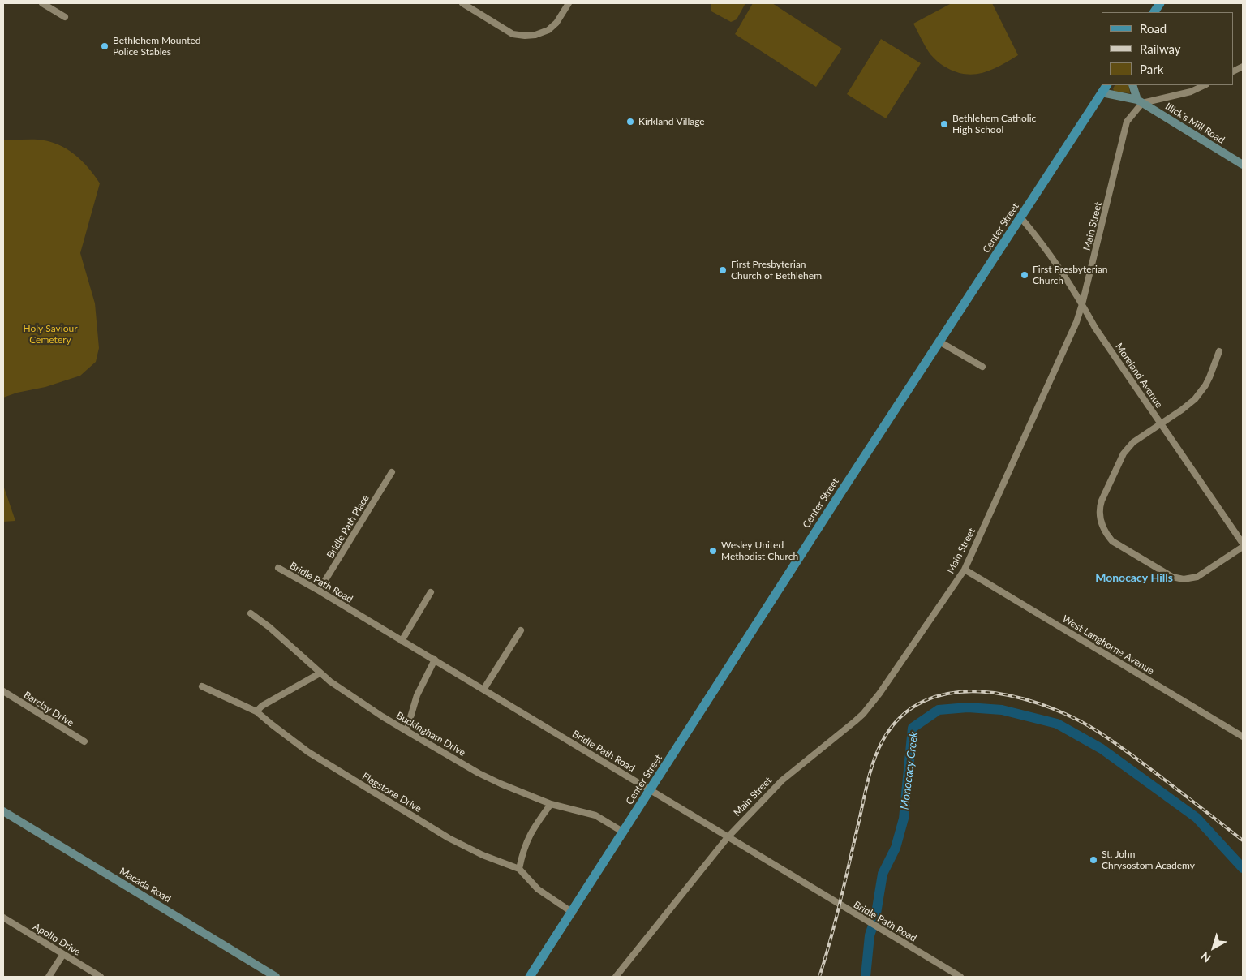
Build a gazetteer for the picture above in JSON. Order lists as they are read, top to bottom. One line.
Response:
{"streets":{"main road":["Center Street"],"street":["Illick's Mill Road","Main Street","Moreland Avenue","Bridle Path Place","Bridle Path Road","West Langhorne Avenue","Barclay Drive","Buckingham Drive","Flagstone Drive","Macada Road","Apollo Drive"]},"crossings":[["Illick's Mill Road","Main Street"],["Illick's Mill Road","Center Street"],["Main Street","Moreland Avenue"],["Main Street","Bridle Path Road"],["Main Street","West Langhorne Avenue"],["Center Street","Moreland Avenue"],["Center Street","Bridle Path Road"],["Center Street","Buckingham Drive"],["Center Street","Flagstone Drive"],["Bridle Path Place","Bridle Path Road"]],"districts":["Monocacy Hills"],"water":["Monocacy Creek"],"parks":["Holy Saviour Cemetery"],"places":["Bethlehem Mounted Police Stables","Kirkland Village","Bethlehem Catholic High School","First Presbyterian Church of Bethlehem","First Presbyterian Church","Wesley United Methodist Church","St. John Chrysostom Academy"],"legend":["Road","Railway","Park"],"north":"bottom left"}
